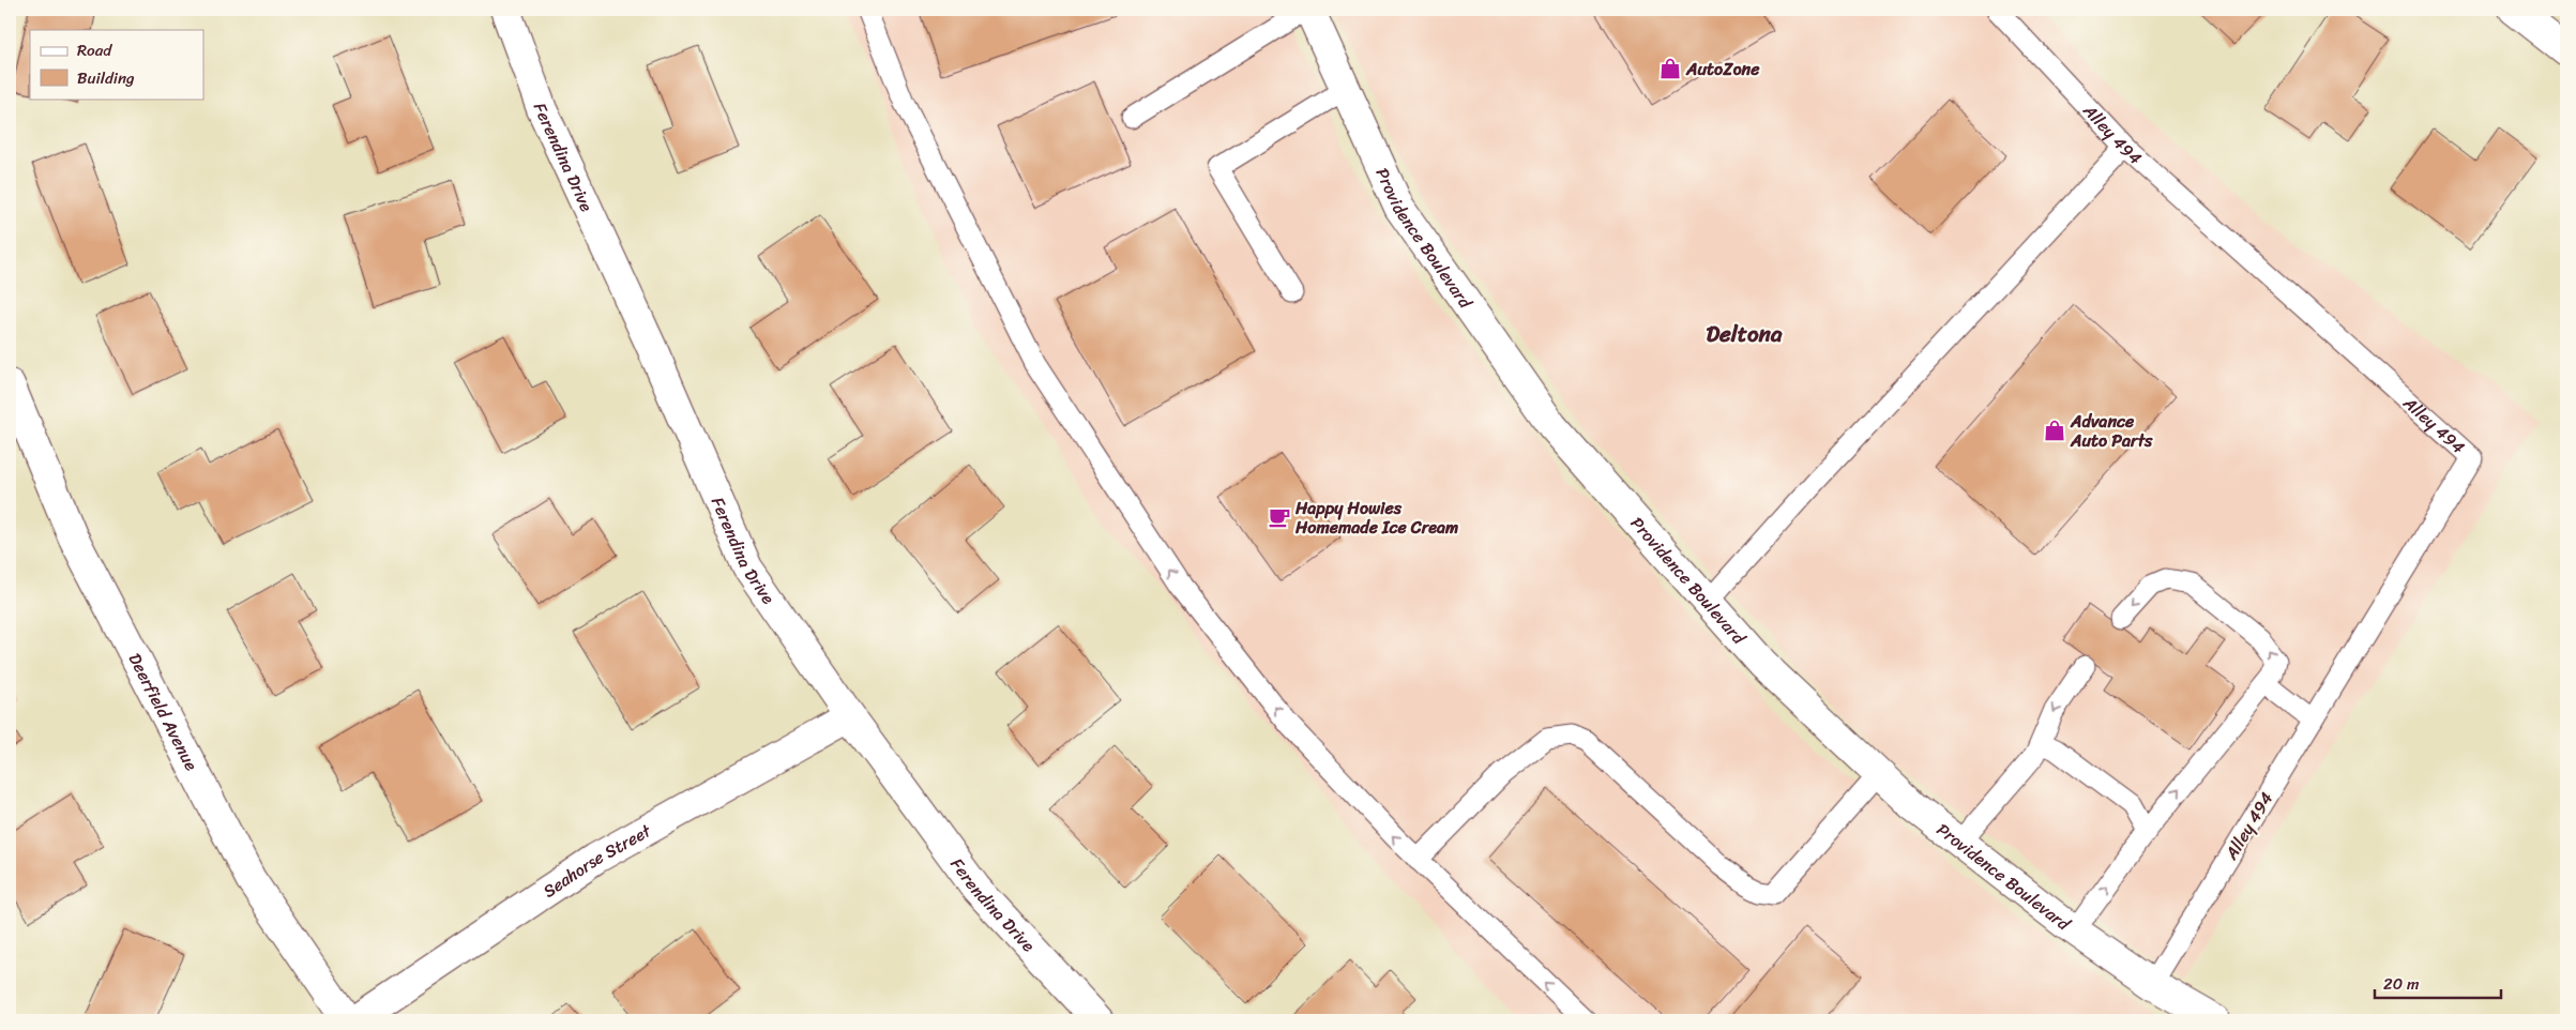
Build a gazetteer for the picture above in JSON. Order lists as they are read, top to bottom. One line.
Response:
{"streets":{"street":["Ferendina Drive","Providence Boulevard","Deerfield Avenue","Seahorse Street"],"lane":["Alley 494"]},"crossings":[["Alley 494","Providence Boulevard"],["Ferendina Drive","Seahorse Street"]],"districts":["Deltona"],"places":{"shop":["AutoZone","Advance Auto Parts"],"cafe":["Happy Howies Homemade Ice Cream"]},"legend":["Road","Building"],"scale_bar":"20 m"}
